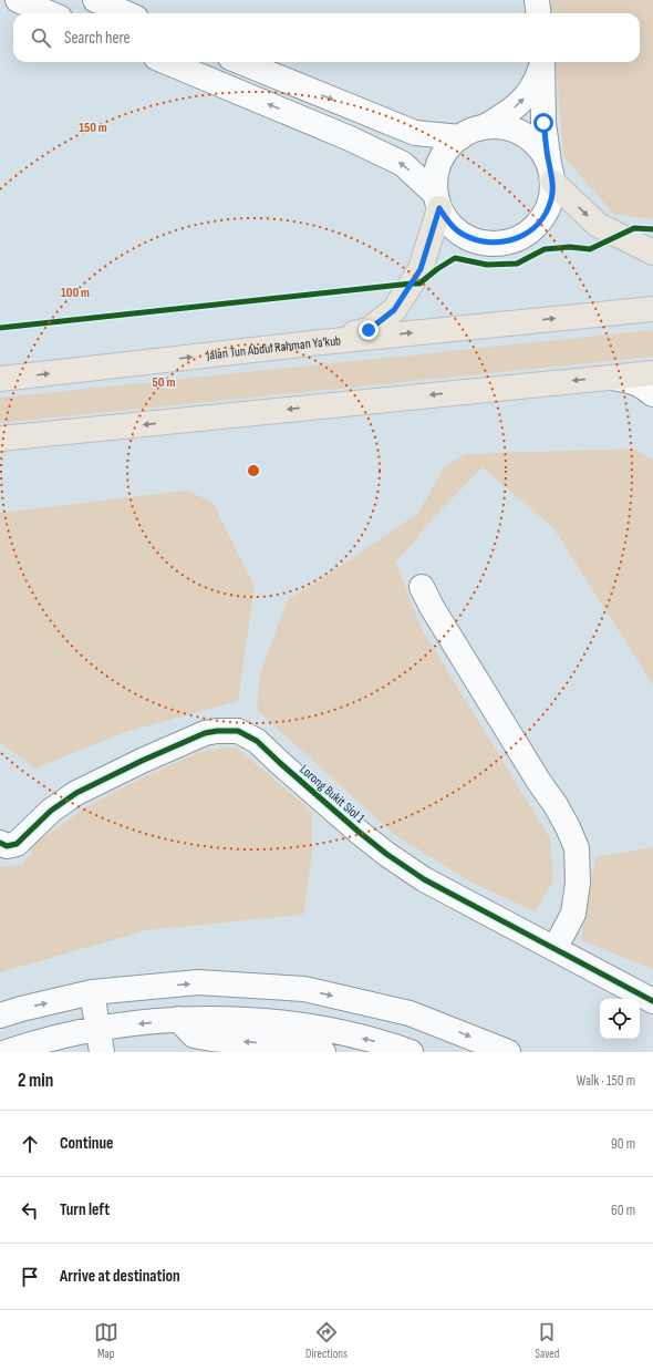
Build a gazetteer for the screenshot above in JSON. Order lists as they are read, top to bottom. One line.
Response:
{"streets":{"main road":["Jalan Tun Abdul Rahman Ya'kub"],"street":["Lorong Bukit Siol 1"]},"page":{"search":"Search here","heading":["2 min","Walk · 150 m"],"list":[["Continue","90 m"],["Turn left","60 m"],"Arrive at destination"],"nav":["Map","Directions","Saved"]},"rings":["150 m","100 m","50 m"]}
